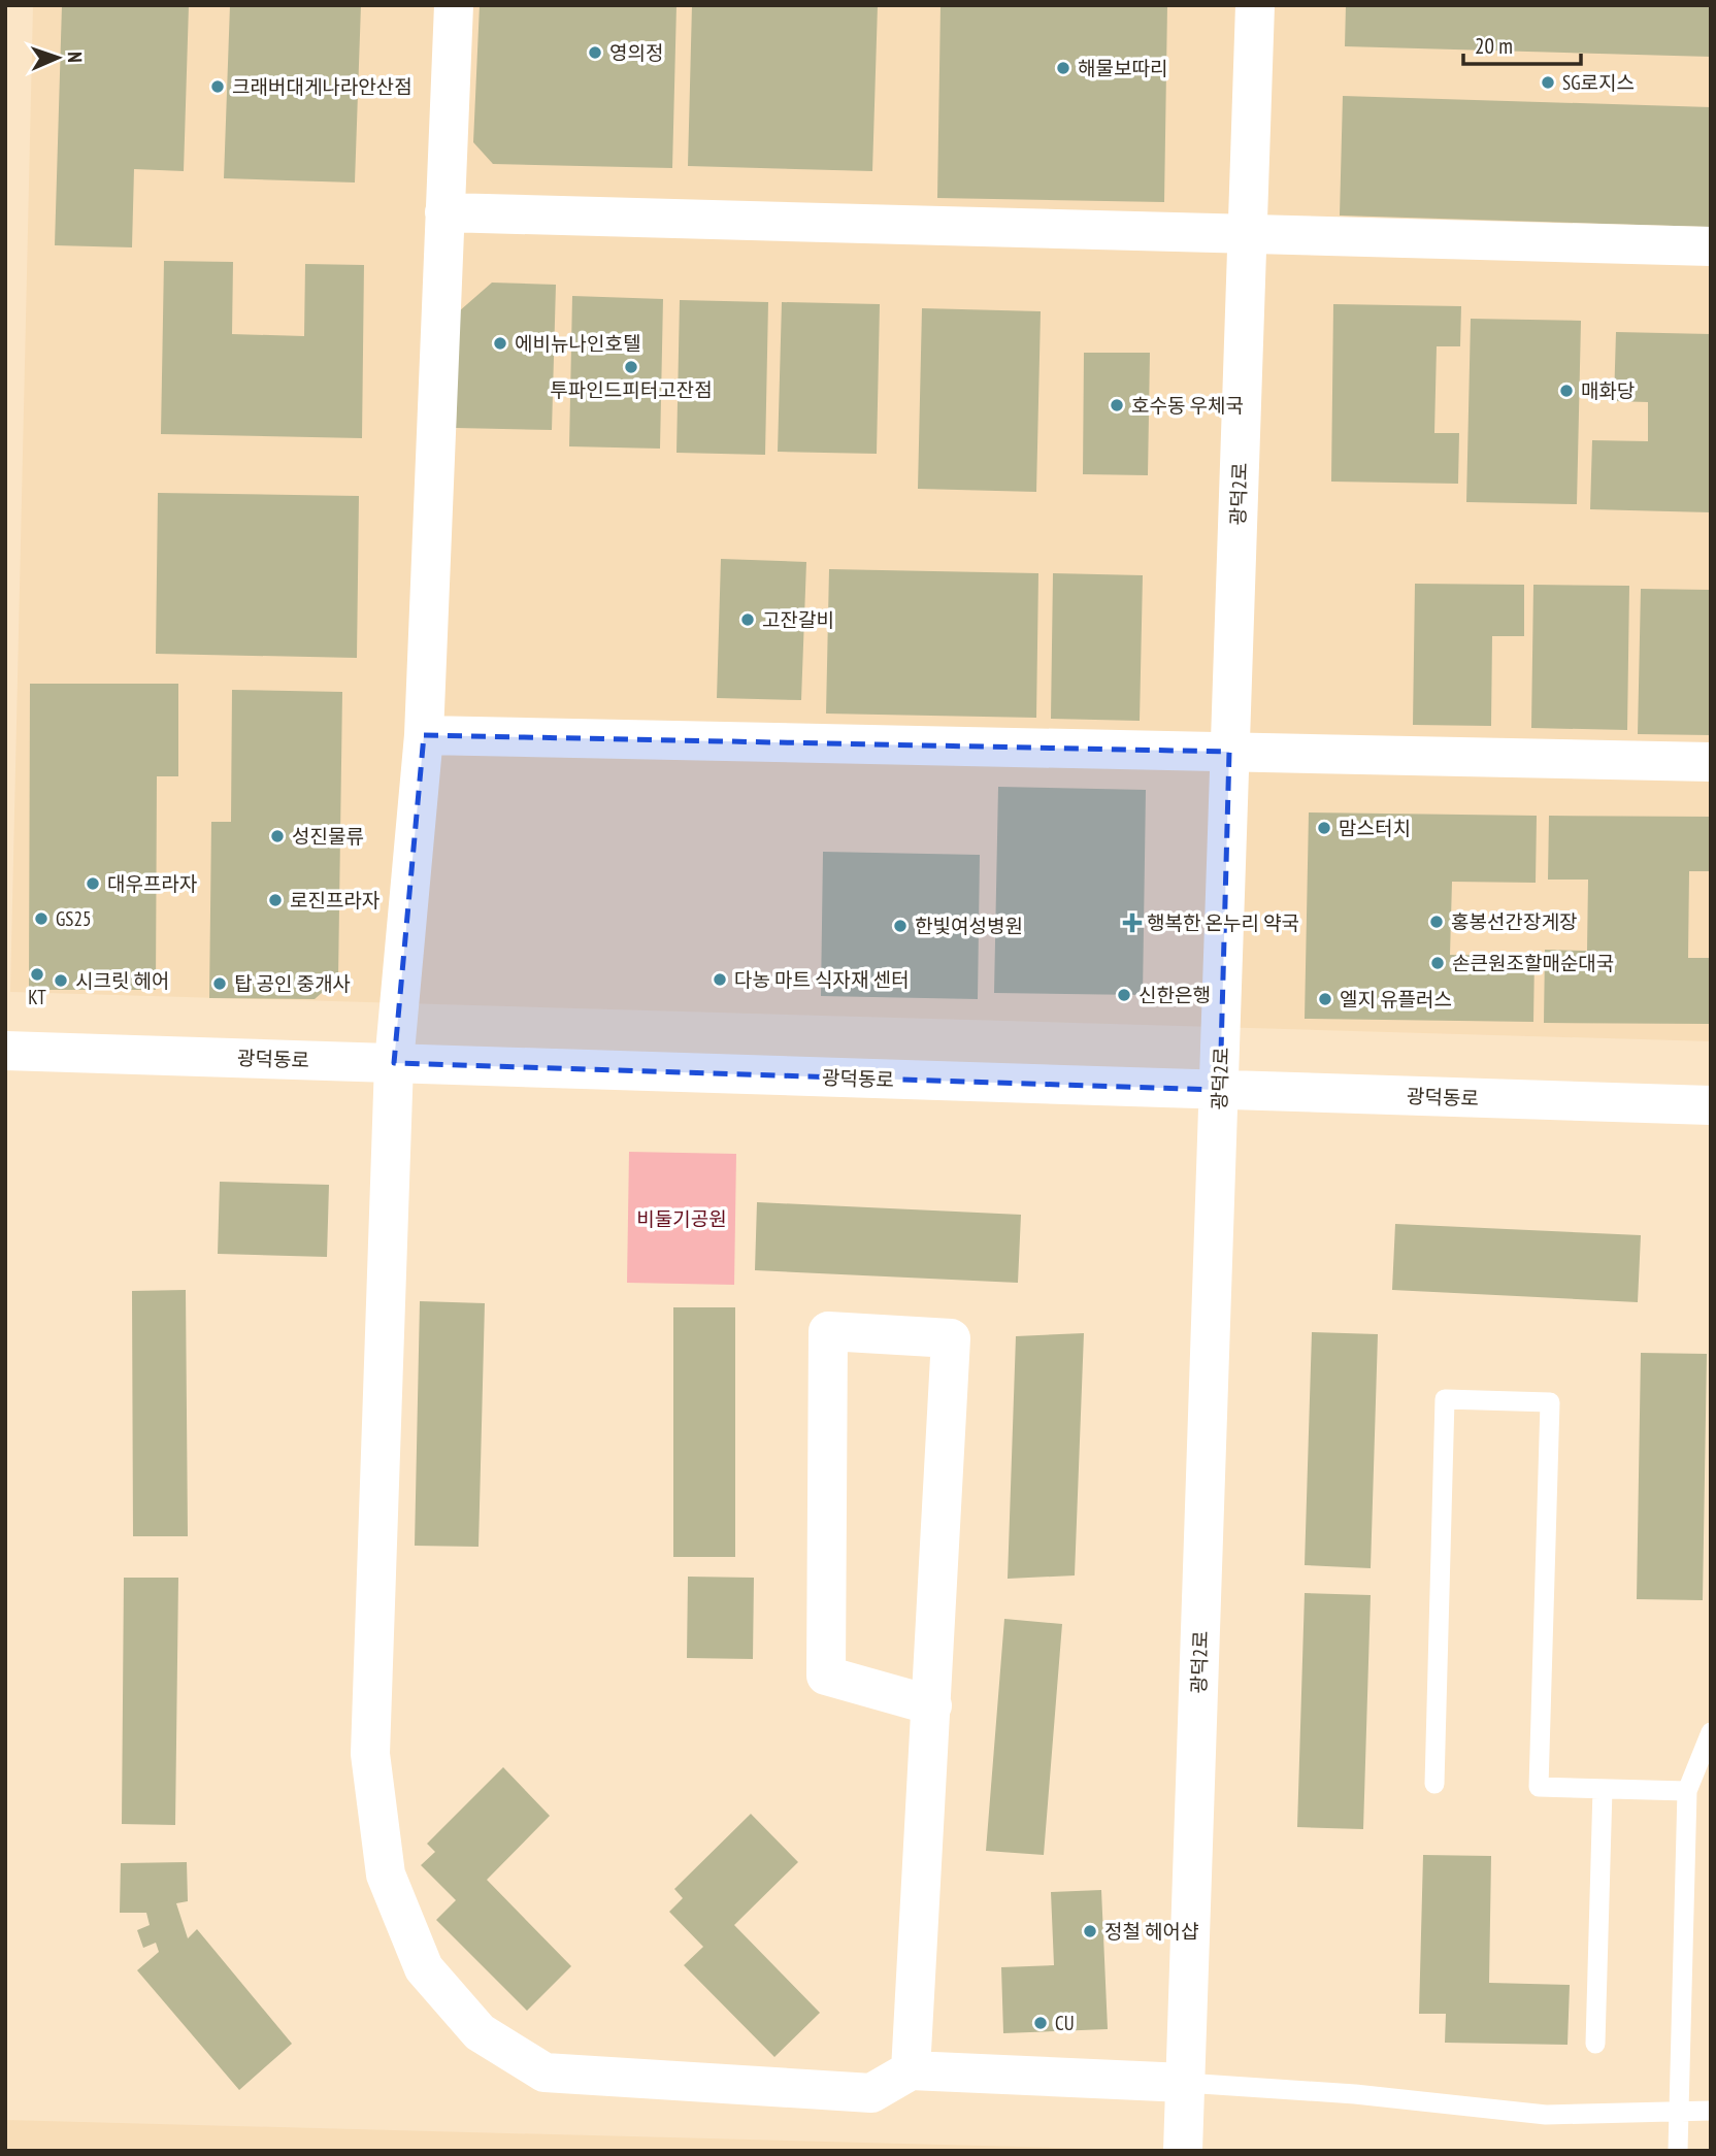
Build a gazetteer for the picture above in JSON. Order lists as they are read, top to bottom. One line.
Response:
{"streets":{"street":["광덕2로","광덕동로"]},"crossings":[["광덕2로","광덕동로"]],"parks":["비둘기공원"],"places":{"other":["영의정","해물보따리","SG로지스","크래버대게나라안산점","에비뉴나인호텔","투파인드피터고잔점","매화당","호수동 우체국","고잔갈비","맘스터치","성진물류","대우프라자","로진프라자","GS25","홍봉선간장게장","한빛여성병원","손큰원조할매순대국","KT","다농 마트 식자재 센터","시크릿 헤어","탑 공인 중개사","신한은행","엘지 유플러스","정철 헤어샵","CU"],"health":["행복한 온누리 약국"]},"scale_bar":"20 m","north":"right"}
